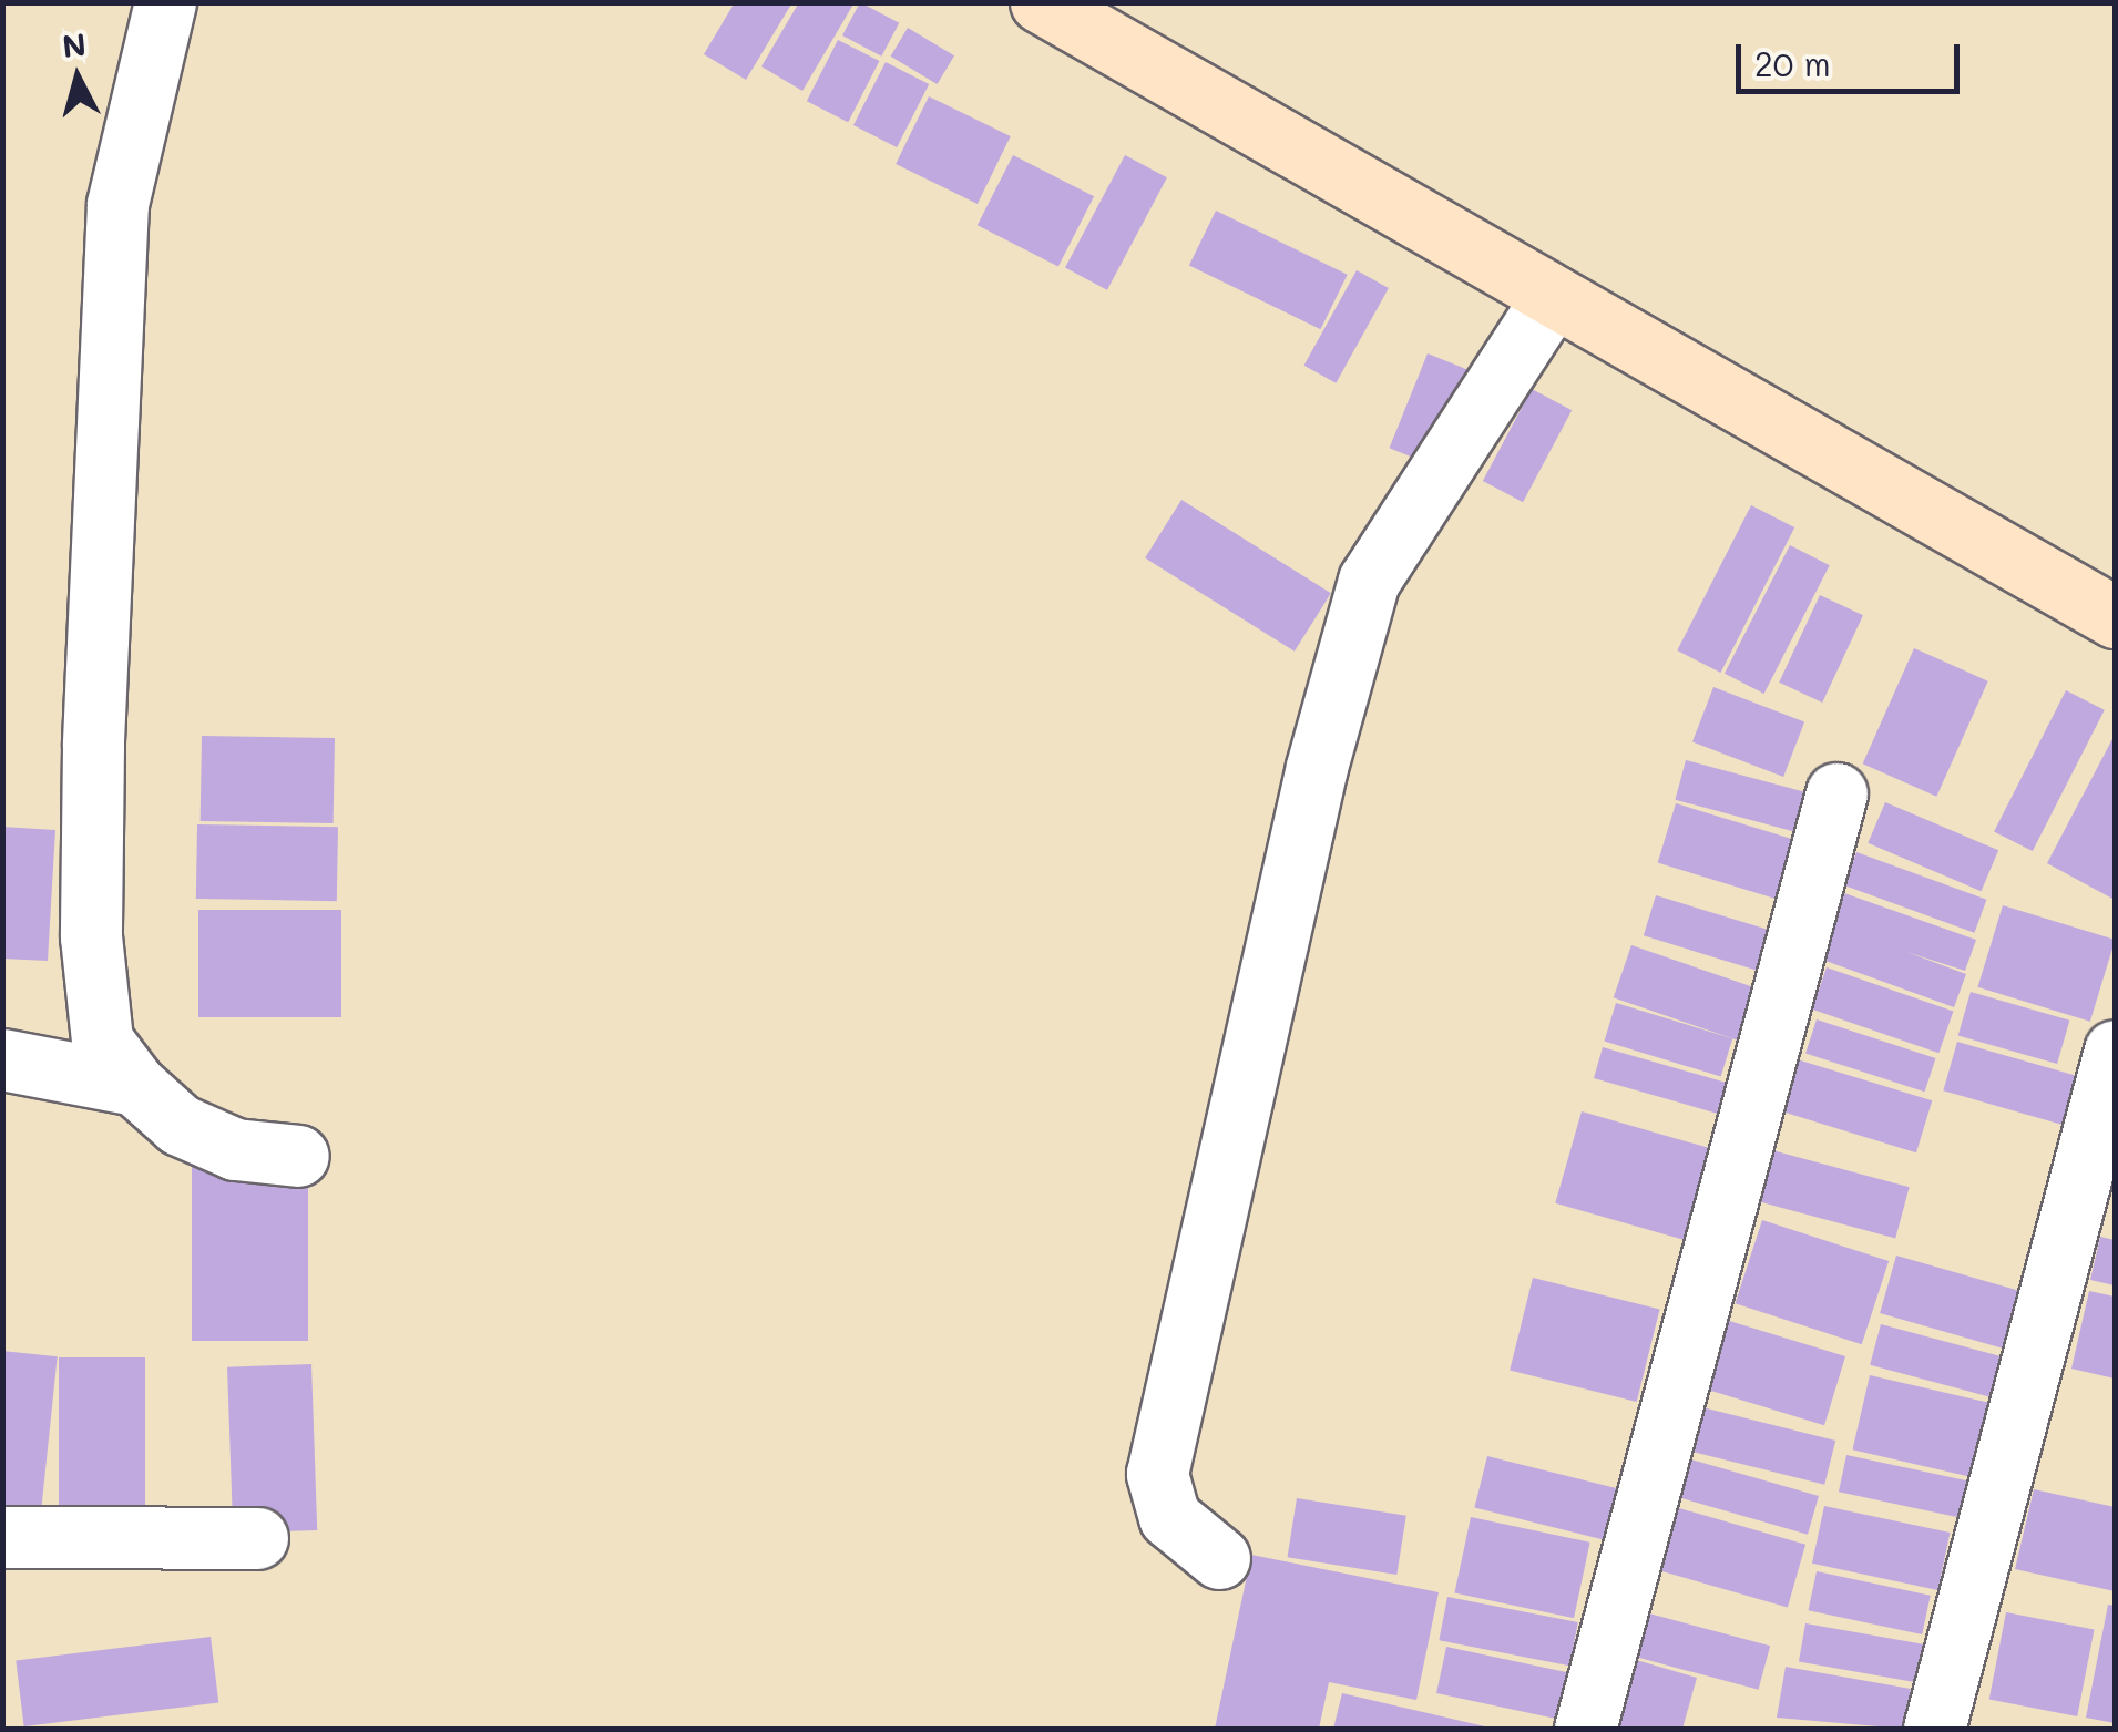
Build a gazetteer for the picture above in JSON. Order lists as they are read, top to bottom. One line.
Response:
{"scale_bar":"20 m","north":"top"}
